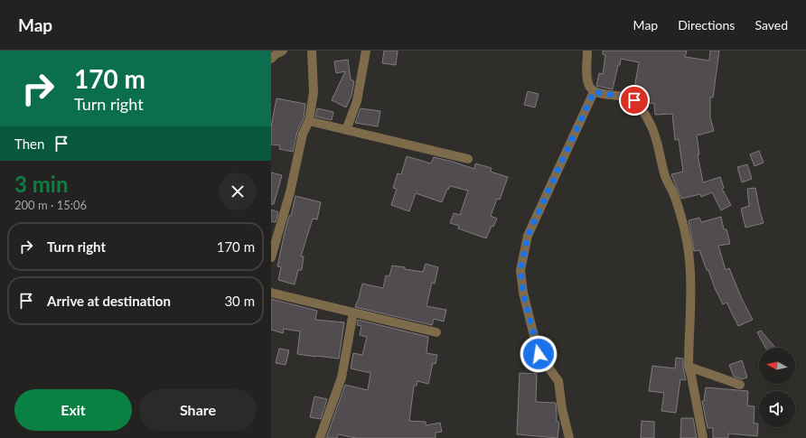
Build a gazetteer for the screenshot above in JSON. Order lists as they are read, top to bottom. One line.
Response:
{"north":"left","page":{"header":"Map","nav":["Map","Directions","Saved"],"turn":["170 m","Turn right"],"then":"Then","heading":["3 min","200 m · 15:06"],"list":[{"name":"Turn right","value":"170 m"},{"name":"Arrive at destination","value":"30 m"}],"buttons":["Exit","Share"]}}
